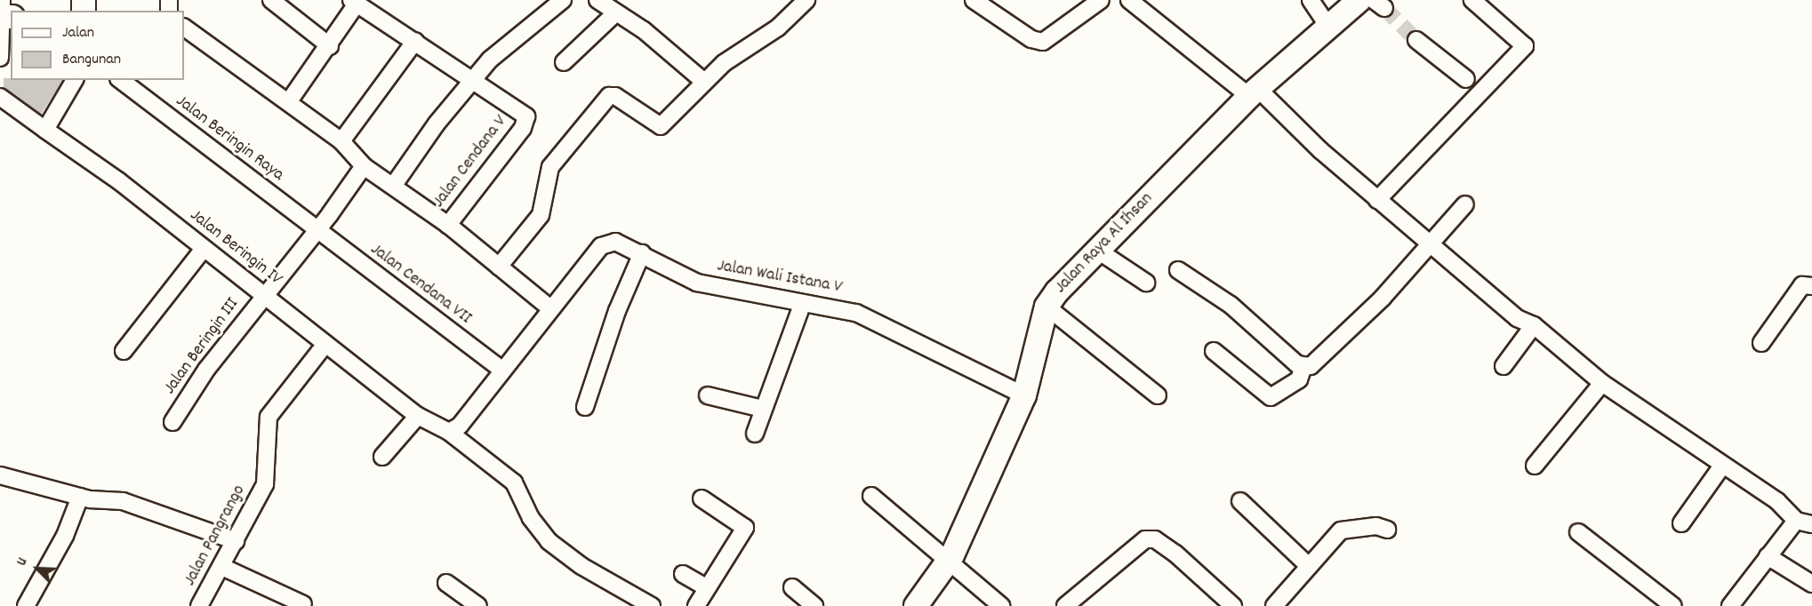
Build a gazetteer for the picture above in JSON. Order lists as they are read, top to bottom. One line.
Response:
{"streets":{"street":["Jalan Beringin Raya","Jalan Cendana V","Jalan Raya Al Ihsan","Jalan Beringin IV","Jalan Wali Istana V","Jalan Cendana VII","Jalan Beringin III","Jalan Pangrango"]},"crossings":[["Jalan Beringin Raya","Jalan Cendana VII"],["Jalan Beringin Raya","Jalan Beringin III"],["Jalan Raya Al Ihsan","Jalan Wali Istana V"],["Jalan Beringin IV","Jalan Wali Istana V"],["Jalan Beringin IV","Jalan Beringin III"],["Jalan Beringin IV","Jalan Pangrango"],["Jalan Wali Istana V","Jalan Cendana VII"],["Jalan Cendana VII","Jalan Beringin III"]],"legend":["Jalan","Bangunan"],"north":"top left"}
